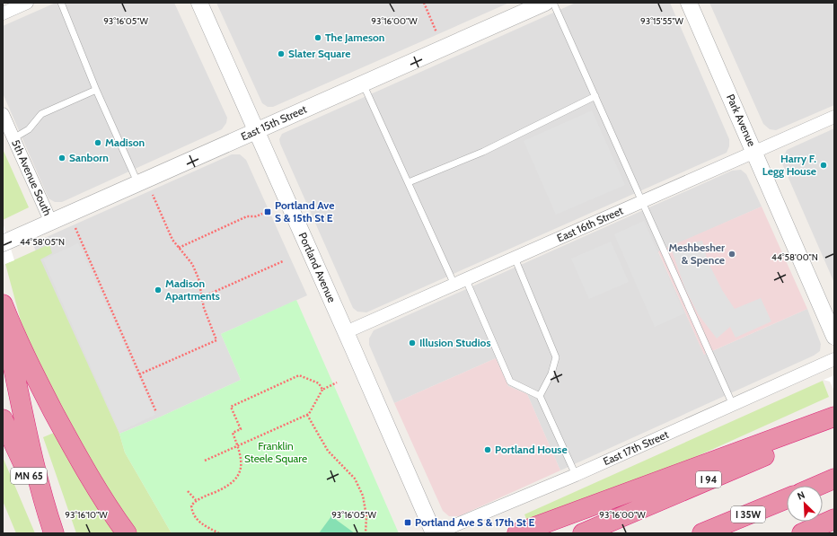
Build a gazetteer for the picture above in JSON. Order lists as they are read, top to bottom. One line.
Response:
{"streets":{"highway":["MN 65","I 94","I 35W"],"street":["Park Avenue","East 15th Street","5th Avenue South","East 16th Street","Portland Avenue","East 17th Street"]},"crossings":[["Park Avenue","East 16th Street"],["East 15th Street","5th Avenue South"],["East 15th Street","Portland Avenue"],["East 16th Street","Portland Avenue"],["Portland Avenue","East 17th Street"]],"parks":["Franklin Steele Square"],"places":{"other":["The Jameson","Slater Square","Madison","Sanborn","Harry F. Legg House","Meshbesher & Spence","Madison Apartments","Illusion Studios","Portland House"],"transit":["Portland Ave S & 15th St E","Portland Ave S & 17th St E"]},"north":"top left","coordinates":["93°16'05\"W","93°16'00\"W","93°15'55\"W","44°58'05\"N","44°58'00\"N","93°16'10\"W"]}
